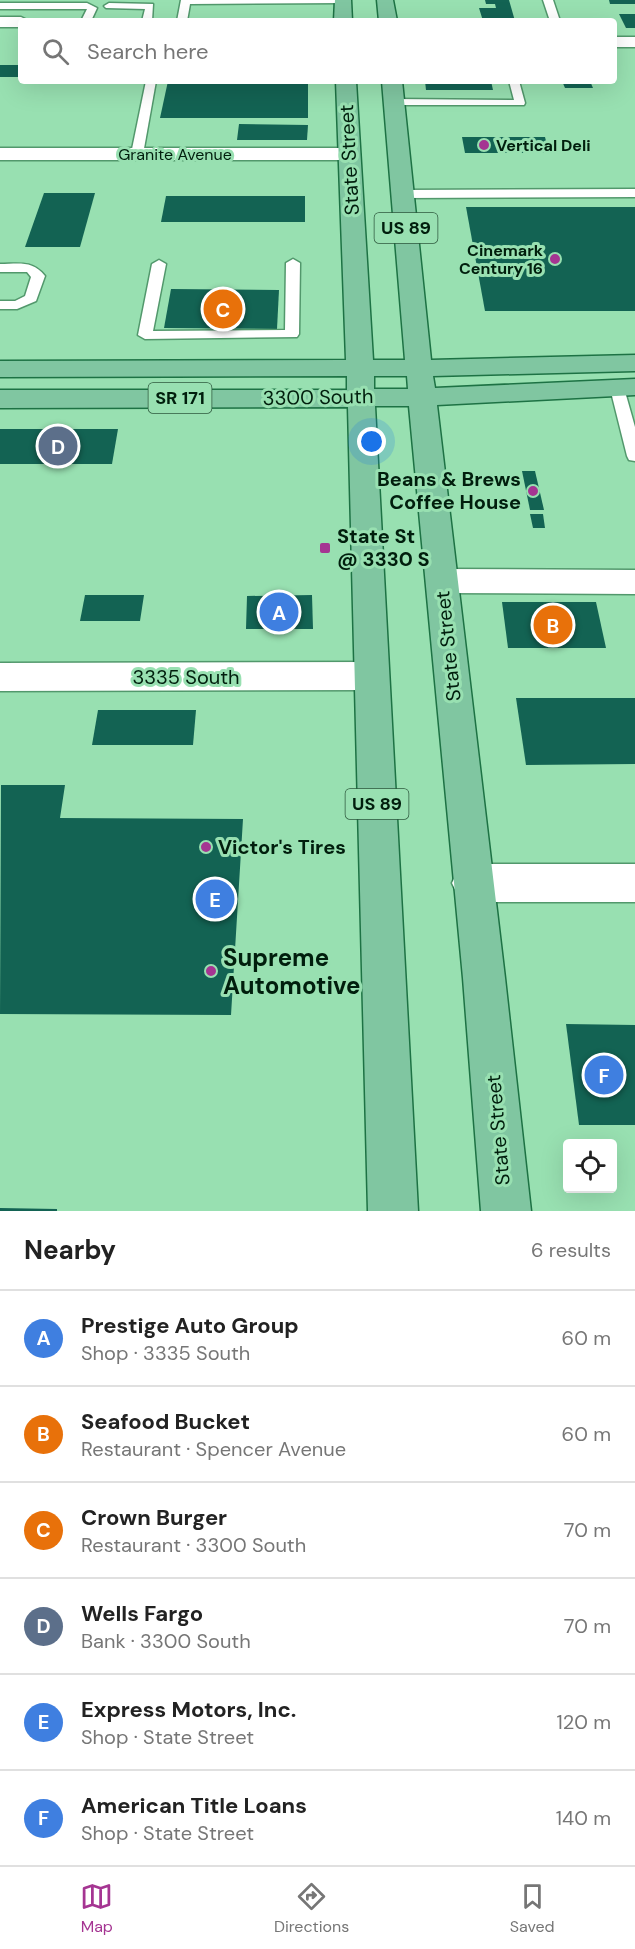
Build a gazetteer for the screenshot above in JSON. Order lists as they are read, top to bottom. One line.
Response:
{"streets":{"main road":["State Street","US 89","3300 South","SR 171"],"street":["Granite Avenue","3335 South"]},"crossings":[["Granite Avenue","State Street"],["State Street","3300 South"],["State Street","3335 South"]],"places":{"other":["Vertical Deli","Cinemark Century 16","Beans & Brews Coffee House","Victor's Tires","Supreme Automotive"],"transit":["State St @ 3330 S"]},"page":{"search":"Search here","pins":["C","D","A","B","E","F"],"heading":["Nearby","6 results"],"list":[{"mark":"A","name":"Prestige Auto Group","note":"Shop · 3335 South","value":"60 m"},{"mark":"B","name":"Seafood Bucket","note":"Restaurant · Spencer Avenue","value":"60 m"},{"mark":"C","name":"Crown Burger","note":"Restaurant · 3300 South","value":"70 m"},{"mark":"D","name":"Wells Fargo","note":"Bank · 3300 South","value":"70 m"},{"mark":"E","name":"Express Motors, Inc.","note":"Shop · State Street","value":"120 m"},{"mark":"F","name":"American Title Loans","note":"Shop · State Street","value":"140 m"}],"nav":["Map","Directions","Saved"]}}
